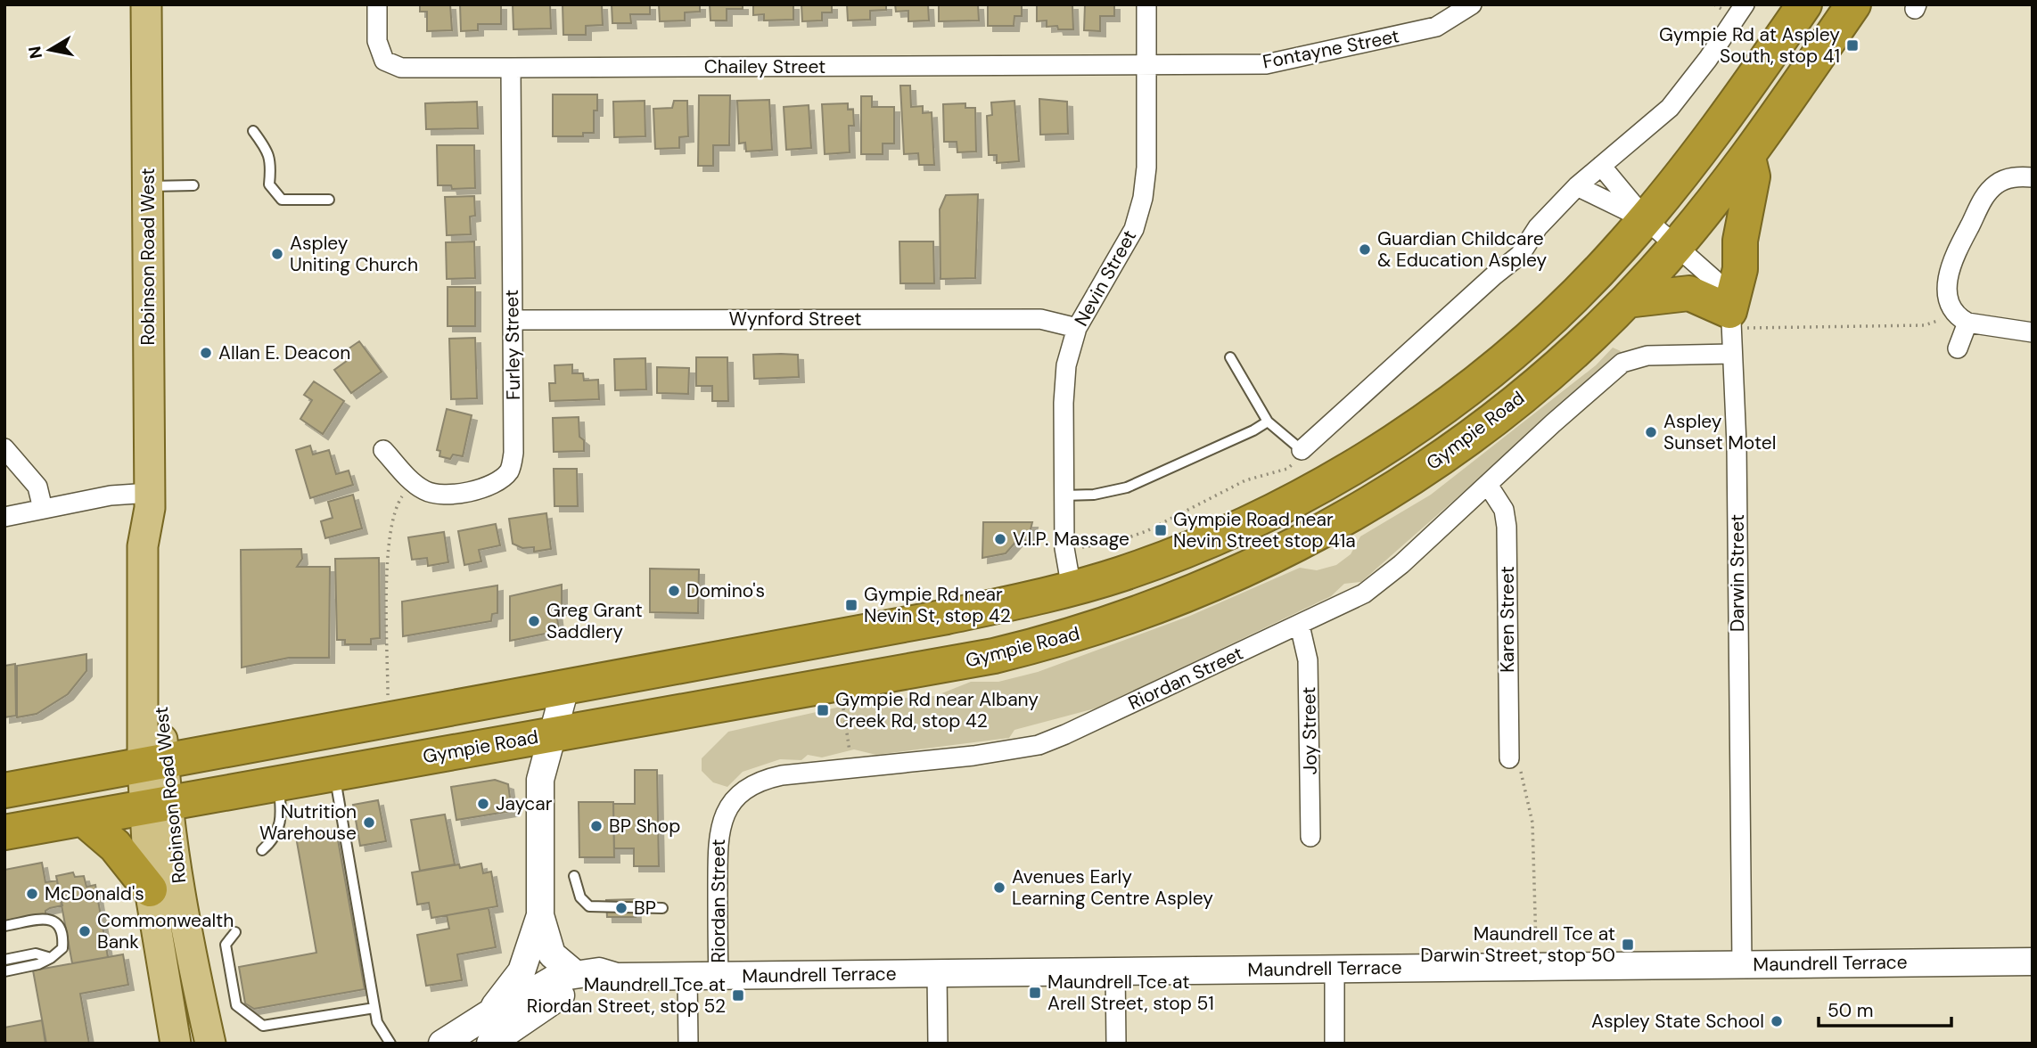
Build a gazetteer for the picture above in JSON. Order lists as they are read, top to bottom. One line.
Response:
{"streets":{"highway":["Gympie Road"],"main road":["Robinson Road West","Maundrell Terrace"],"street":["Fontayne Street","Chailey Street","Nevin Street","Wynford Street","Furley Street","Darwin Street","Karen Street","Riordan Street","Joy Street"]},"crossings":[["Fontayne Street","Chailey Street"],["Fontayne Street","Nevin Street"],["Chailey Street","Nevin Street"],["Chailey Street","Furley Street"],["Robinson Road West","Gympie Road"],["Nevin Street","Wynford Street"],["Nevin Street","Gympie Road"],["Wynford Street","Furley Street"],["Gympie Road","Darwin Street"],["Darwin Street","Riordan Street"],["Darwin Street","Maundrell Terrace"],["Karen Street","Riordan Street"],["Riordan Street","Joy Street"],["Riordan Street","Maundrell Terrace"]],"places":{"transit":["Gympie Rd at Aspley South, stop 41","Gympie Road near Nevin Street stop 41a","Gympie Rd near Nevin St, stop 42","Gympie Rd near Albany Creek Rd, stop 42","Maundrell Tce at Darwin Street, stop 50","Maundrell Tce at Arell Street, stop 51","Maundrell Tce at Riordan Street, stop 52"],"other":["Guardian Childcare & Education Aspley","Aspley Uniting Church","Allan E. Deacon","Aspley Sunset Motel","V.I.P. Massage","Domino's","Greg Grant Saddlery","Jaycar","Nutrition Warehouse","BP Shop","Avenues Early Learning Centre Aspley","McDonald's","BP","Commonwealth Bank","Aspley State School"]},"scale_bar":"50 m","north":"left"}
